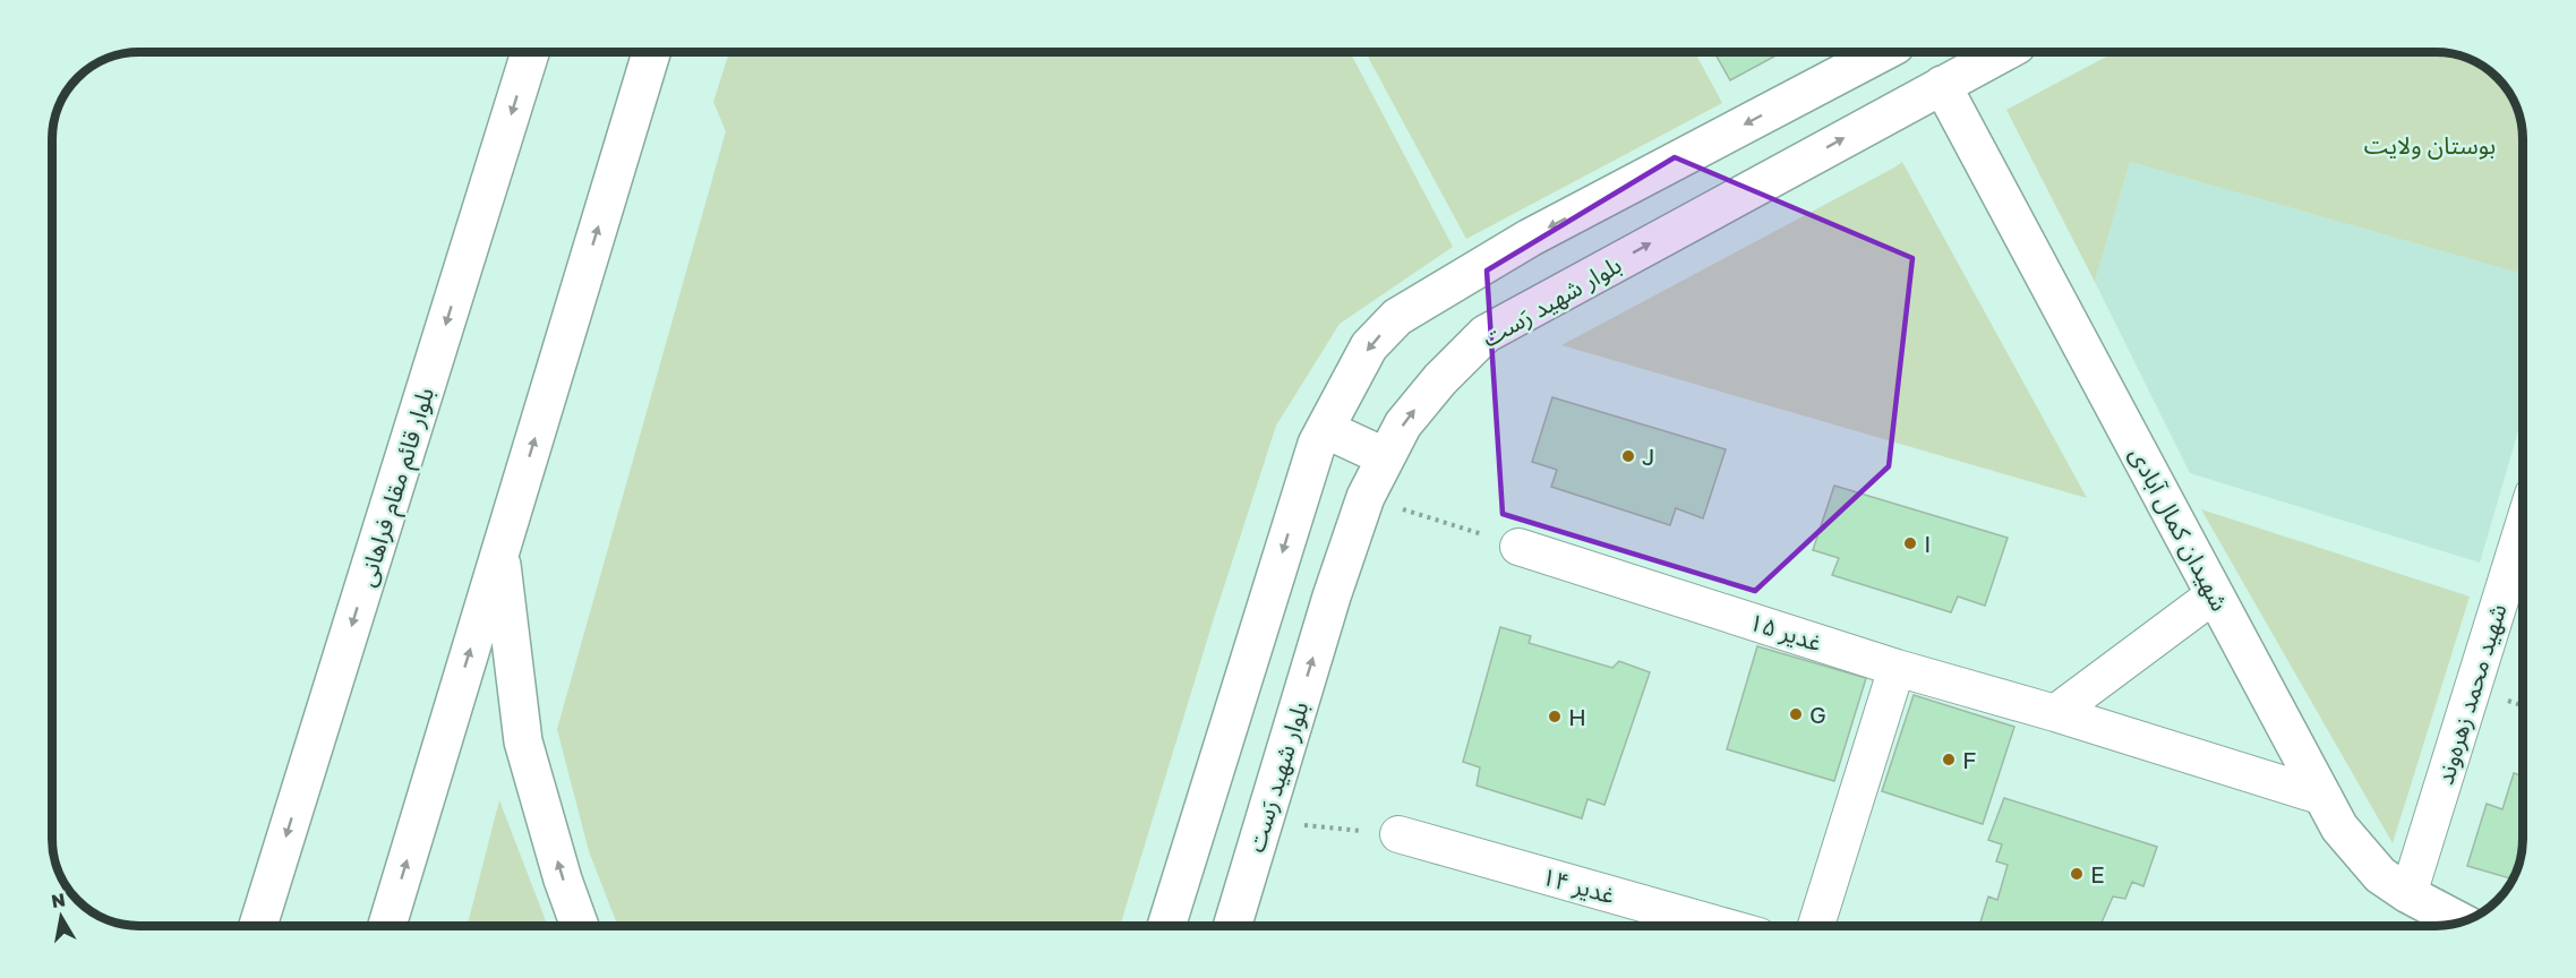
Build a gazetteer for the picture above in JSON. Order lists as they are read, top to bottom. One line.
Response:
{"streets":{"main road":["بلوار شهید رَست","بلوار قائم مقام فراهانی","شهیدان کمال آبادی"],"street":["غدیر ۱۵","شهید محمد زهره‌وند","غدیر ۱۴"]},"crossings":[["بلوار شهید رَست","شهیدان کمال آبادی"],["شهیدان کمال آبادی","غدیر ۱۵"],["شهیدان کمال آبادی","شهید محمد زهره‌وند"]],"parks":["بوستان ولایت"],"places":["J","I","G","H","F","E"],"north":"top"}
